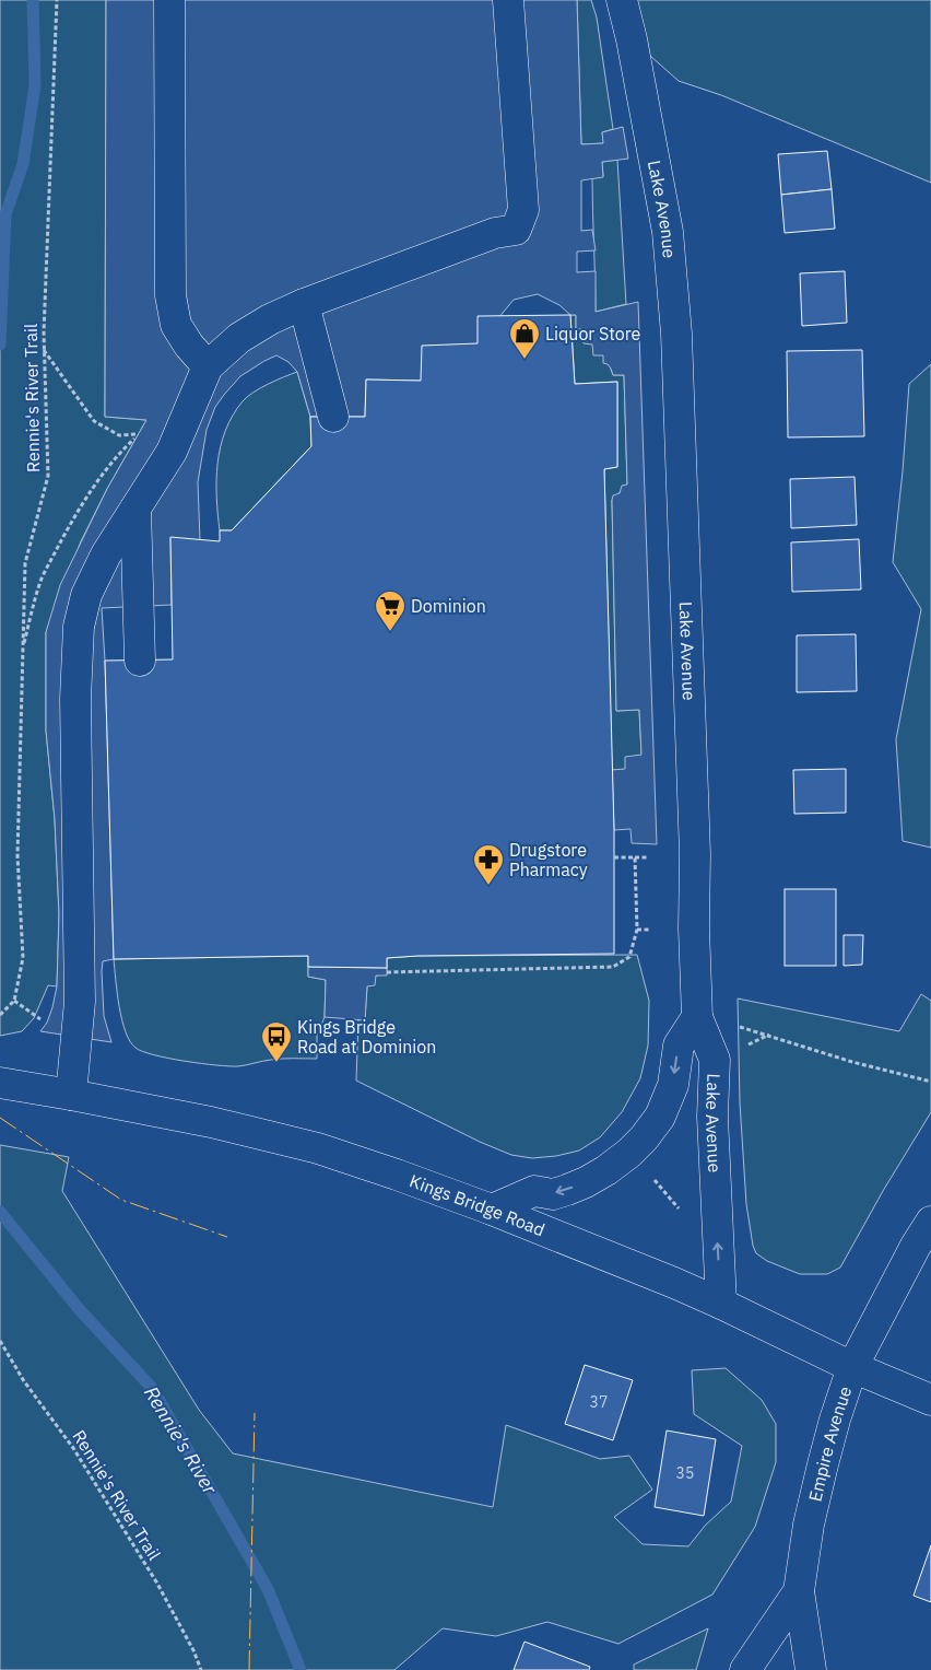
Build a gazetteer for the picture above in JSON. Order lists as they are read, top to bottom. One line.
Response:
{"streets":{"street":["Lake Avenue","Kings Bridge Road","Empire Avenue"],"path":["Rennie's River Trail"]},"crossings":[["Lake Avenue","Kings Bridge Road"],["Kings Bridge Road","Empire Avenue"]],"water":["Rennie's River"],"places":{"shop":["Liquor Store"],"supermarket":["Dominion"],"pharmacy":["Drugstore Pharmacy"],"bus stop":["Kings Bridge Road at Dominion"]},"house_numbers":["37","35"]}
